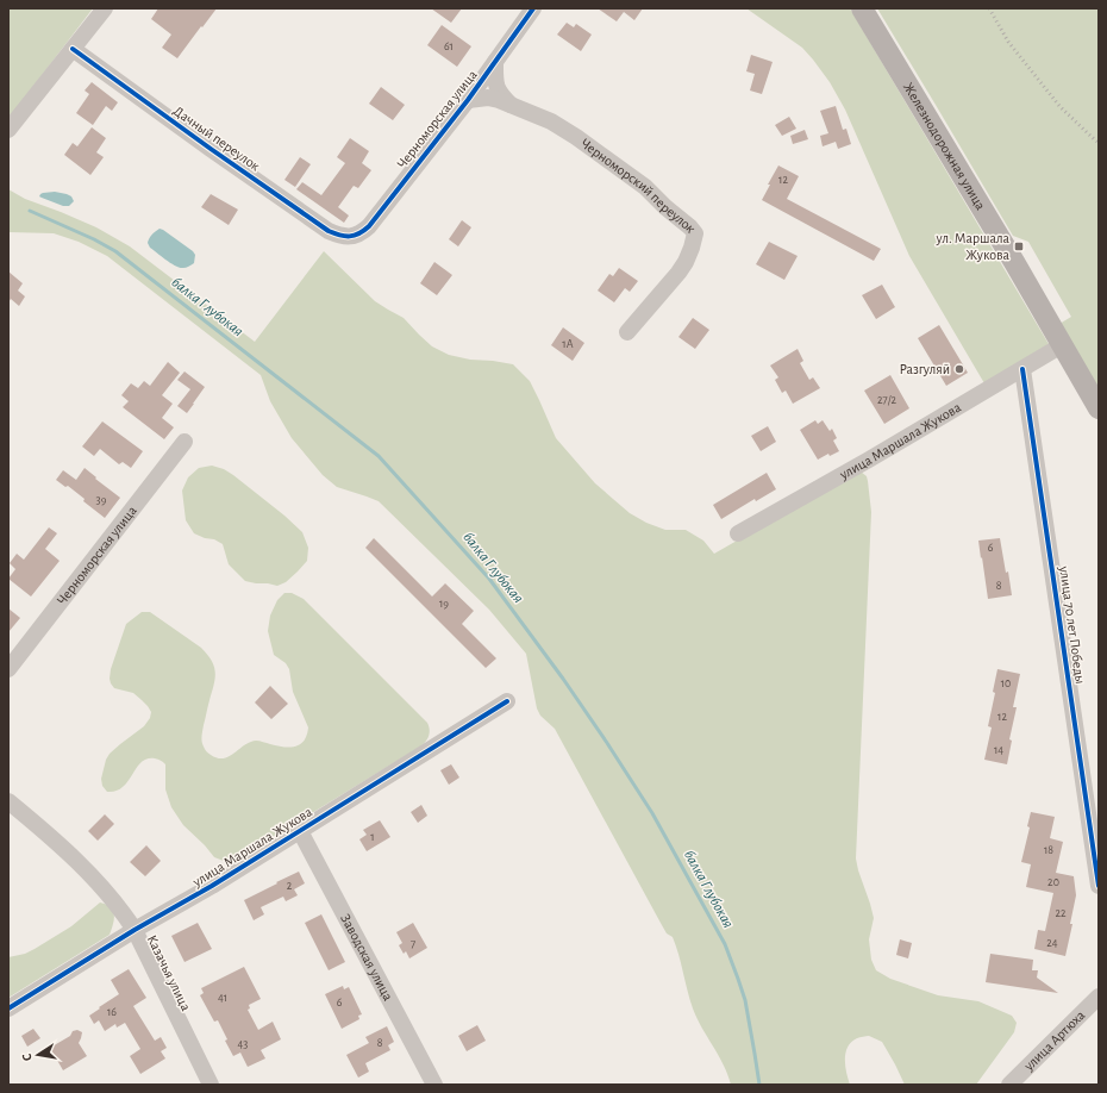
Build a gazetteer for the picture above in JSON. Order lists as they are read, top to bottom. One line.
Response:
{"streets":{"main road":["Железнодорожная улица"],"street":["Черноморская улица","Дачный переулок","Черноморский переулок","улица Маршала Жукова","улица 70 лет Победы","Заводская улица","Казачья улица","улица Артюха"]},"crossings":[["Черноморская улица","Дачный переулок"],["Черноморская улица","Черноморский переулок"],["Железнодорожная улица","улица Маршала Жукова"],["улица Маршала Жукова","улица 70 лет Победы"],["улица Маршала Жукова","Заводская улица"],["улица Маршала Жукова","Казачья улица"]],"water":["балка Глубокая"],"places":{"transit":["ул. Маршала Жукова"],"other":["Разгуляй"]},"house_numbers":["61","12","1А","27/2","39","6","8","19","10","12","14","1","18","20","2","22","24","7","41","6","16","8","43"],"north":"left"}
